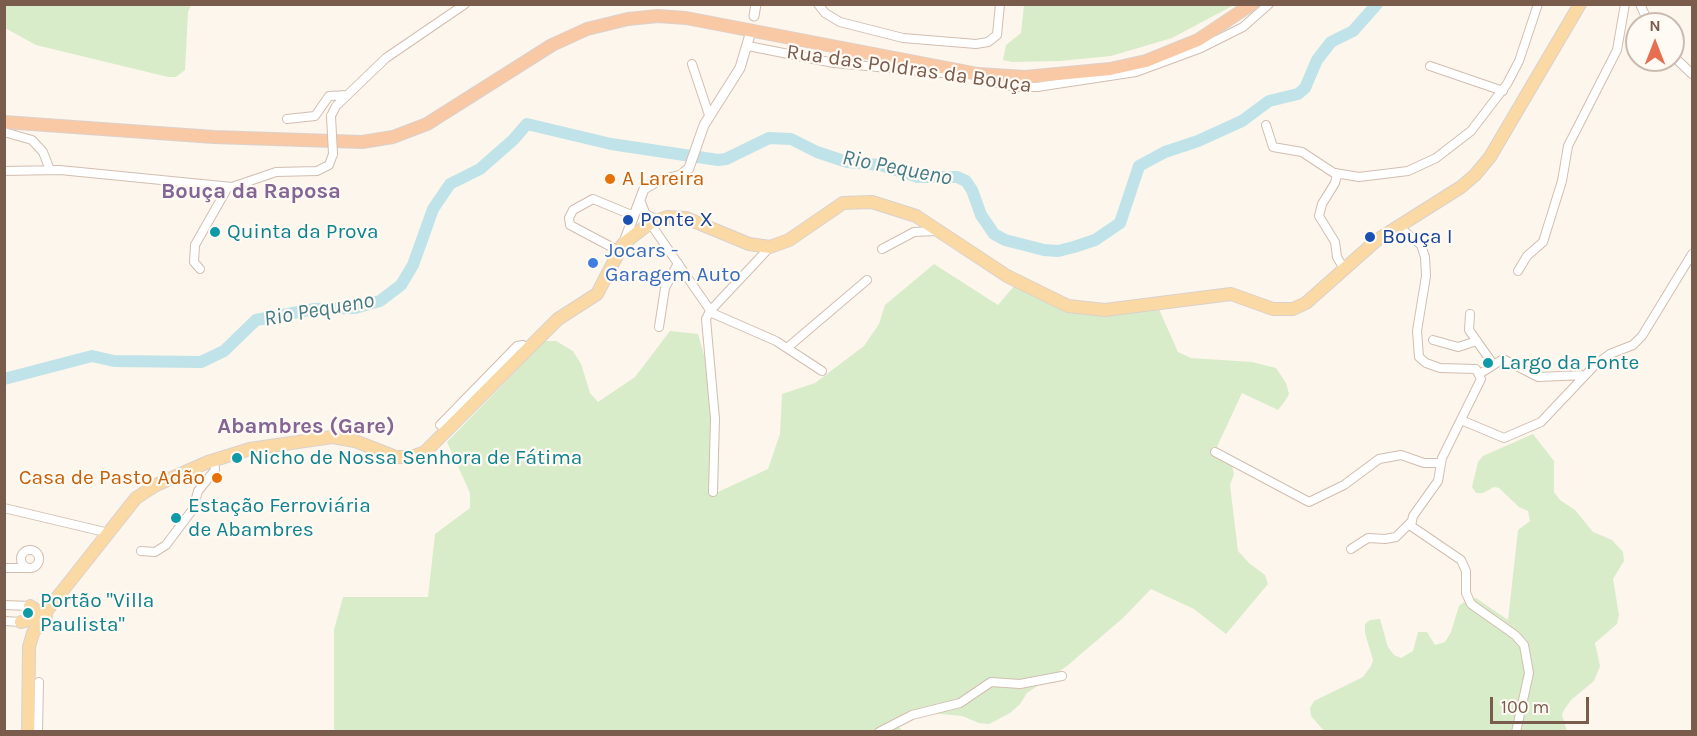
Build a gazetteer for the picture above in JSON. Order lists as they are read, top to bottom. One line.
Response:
{"streets":{"street":["Rua das Poldras da Bouça"]},"districts":["Bouça da Raposa","Abambres (Gare)"],"water":["Rio Pequeno"],"places":["A Lareira","Ponte X","Quinta da Prova","Bouça I","Jocars - Garagem Auto","Largo da Fonte","Nicho de Nossa Senhora de Fátima","Casa de Pasto Adão","Estação Ferroviária de Abambres","Portão \"Villa Paulista\""],"scale_bar":"100 m","north":"top"}
